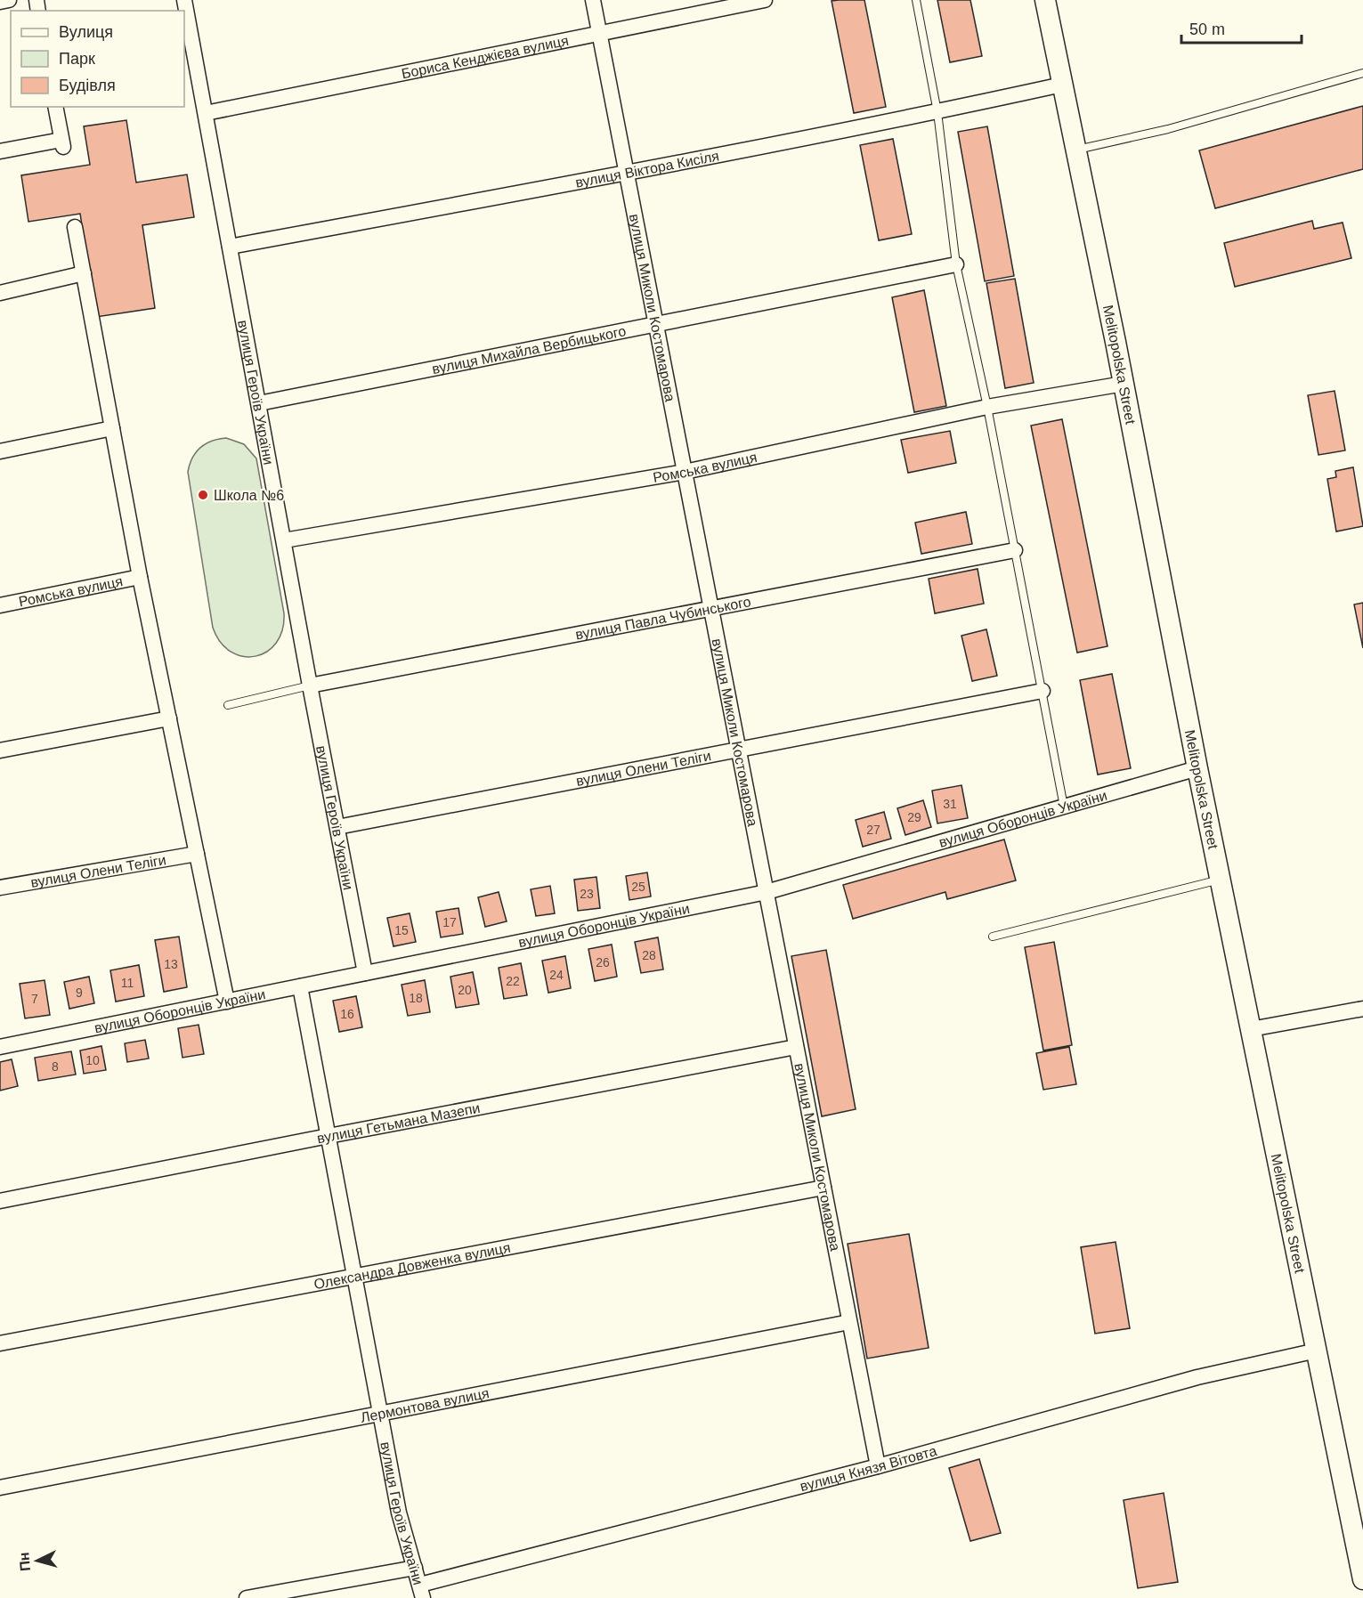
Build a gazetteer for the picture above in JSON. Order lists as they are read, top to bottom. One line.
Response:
{"streets":{"main road":["Melitopolska Street"],"street":["Бориса Кенджієва вулиця","вулиця Віктора Кисіля","вулиця Миколи Костомарова","вулиця Михайла Вербицького","вулиця Героїв України","Ромська вулиця","вулиця Павла Чубинського","вулиця Олени Теліги","вулиця Оборонців України","вулиця Гетьмана Мазепи","Олександра Довженка вулиця","Лермонтова вулиця","вулиця Князя Вітовта"]},"crossings":[["Бориса Кенджієва вулиця","вулиця Миколи Костомарова"],["Бориса Кенджієва вулиця","вулиця Героїв України"],["вулиця Віктора Кисіля","вулиця Миколи Костомарова"],["вулиця Віктора Кисіля","Melitopolska Street"],["вулиця Віктора Кисіля","вулиця Героїв України"],["вулиця Миколи Костомарова","вулиця Михайла Вербицького"],["вулиця Миколи Костомарова","Ромська вулиця"],["вулиця Миколи Костомарова","вулиця Павла Чубинського"],["вулиця Миколи Костомарова","вулиця Олени Теліги"],["вулиця Миколи Костомарова","вулиця Оборонців України"],["вулиця Миколи Костомарова","вулиця Гетьмана Мазепи"],["вулиця Миколи Костомарова","Олександра Довженка вулиця"],["вулиця Миколи Костомарова","Лермонтова вулиця"],["вулиця Миколи Костомарова","вулиця Князя Вітовта"],["вулиця Михайла Вербицького","вулиця Героїв України"],["Melitopolska Street","Ромська вулиця"],["Melitopolska Street","вулиця Оборонців України"],["Melitopolska Street","вулиця Князя Вітовта"],["вулиця Героїв України","Ромська вулиця"],["вулиця Героїв України","вулиця Павла Чубинського"],["вулиця Героїв України","вулиця Олени Теліги"],["вулиця Героїв України","вулиця Оборонців України"],["вулиця Героїв України","вулиця Гетьмана Мазепи"],["вулиця Героїв України","Олександра Довженка вулиця"],["вулиця Героїв України","Лермонтова вулиця"],["вулиця Героїв України","вулиця Князя Вітовта"]],"places":["Школа №6"],"house_numbers":["31","29","27","25","23","17","15","28","26","13","24","22","11","20","9","18","7","16","10","8"],"legend":["Вулиця","Парк","Будівля"],"scale_bar":"50 m","north":"left"}
